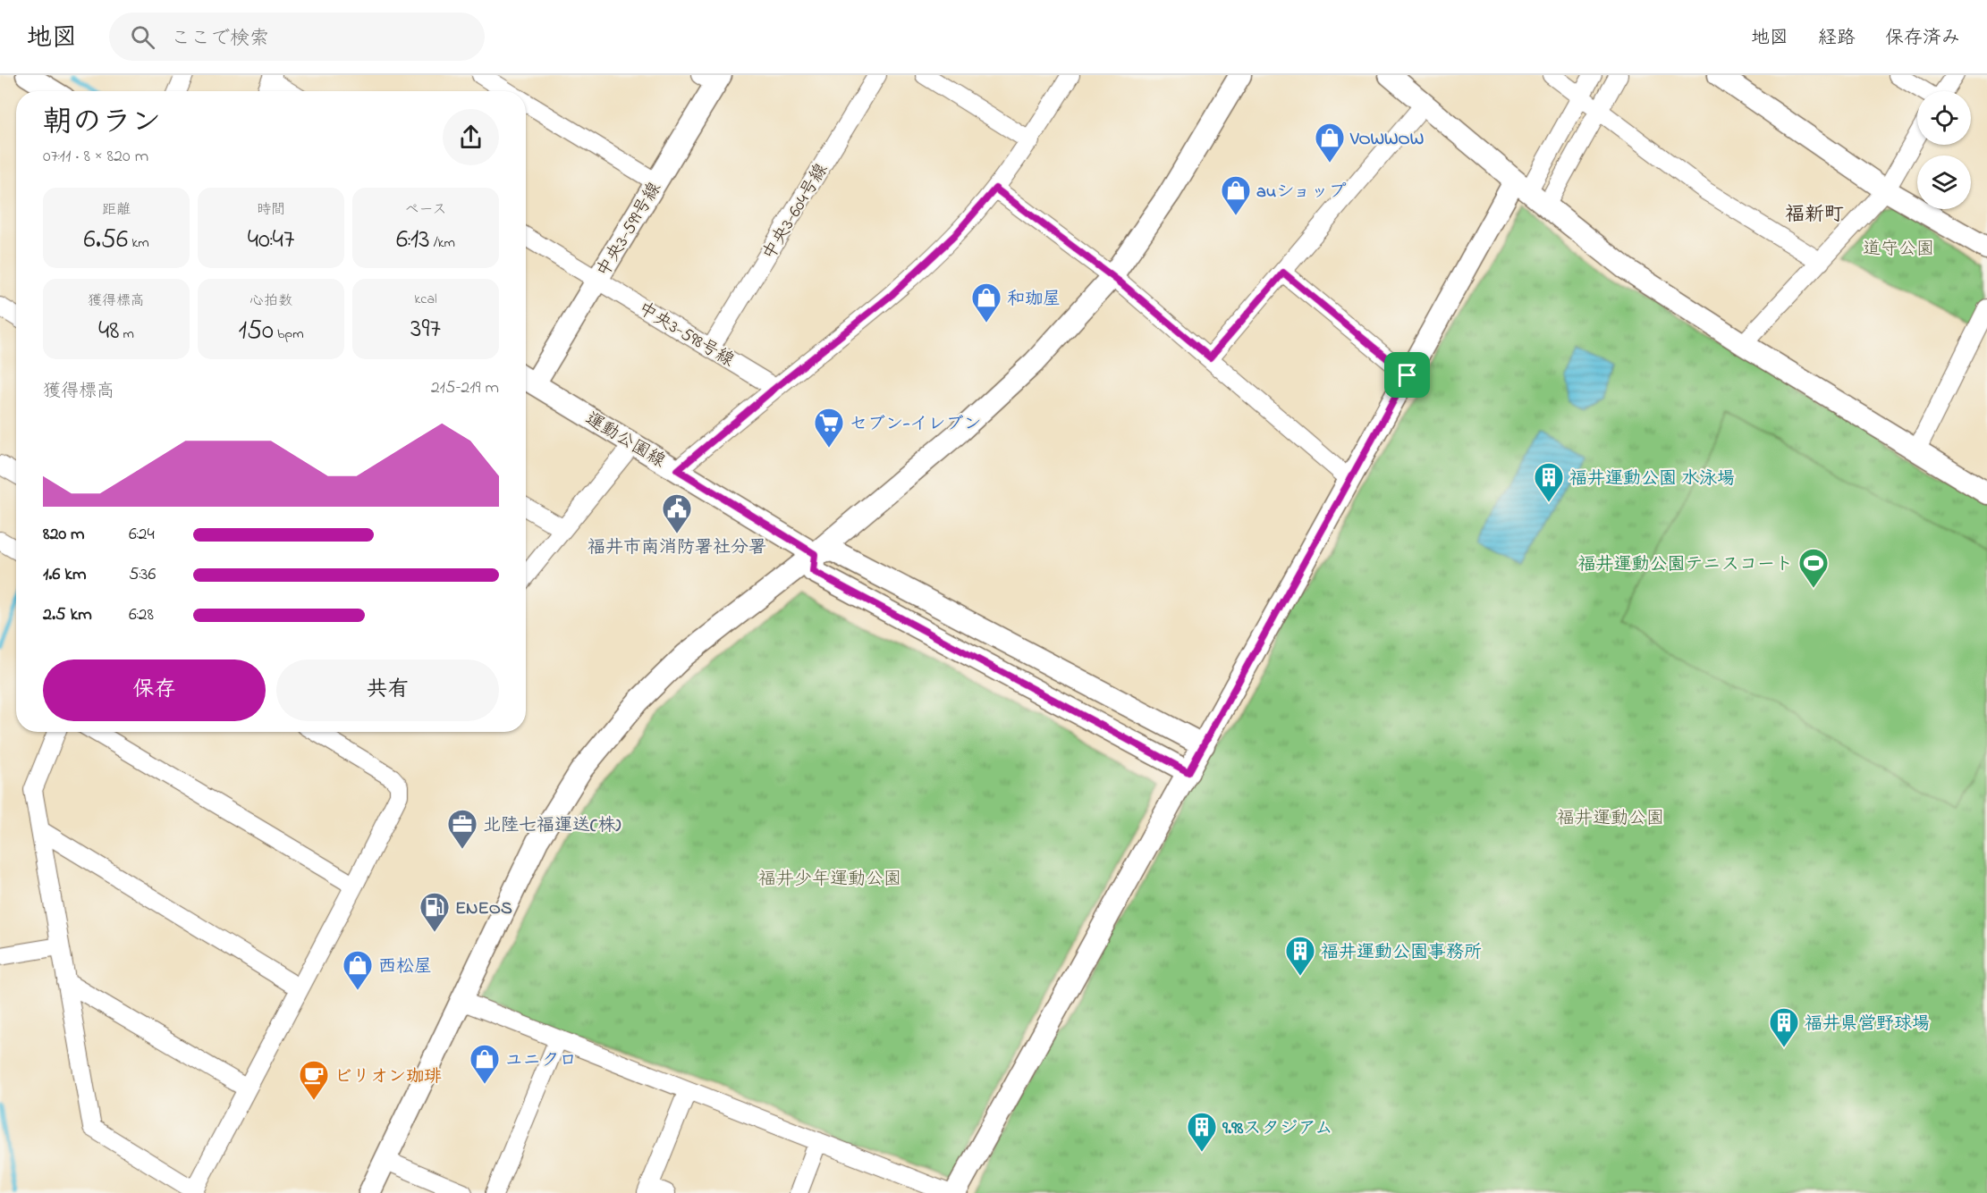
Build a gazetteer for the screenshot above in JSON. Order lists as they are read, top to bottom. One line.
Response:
{"streets":{"street":["中央3-604号線","中央3-599号線","中央3-598号線","運動公園線"]},"crossings":[["中央3-604号線","中央3-598号線"],["中央3-599号線","中央3-598号線"],["中央3-599号線","運動公園線"]],"districts":["福新町"],"parks":["道守公園","福井運動公園","福井少年運動公園"],"places":{"shop":["VOWWOW","auショップ","和珈屋","西松屋","ユニクロ"],"supermarket":["セブン-イレブン"],"building":["福井運動公園 水泳場","福井運動公園事務所","福井県営野球場","9.98スタジアム"],"public building":["福井市南消防署社分署"],"sports":["福井運動公園テニスコート"],"office":["北陸七福運送(株)"],"fuel station":["ENEOS"],"cafe":["ビリオン珈琲"]},"page":{"header":"地図","search":"ここで検索","nav":["地図","経路","保存済み"],"heading":["朝のラン","07:11 · 8 × 820 m"],"stats":[["距離","6.56 km"],["時間","40:47"],["ペース","6:13 /km"],["獲得標高","48 m"],["心拍数","150 bpm"],["kcal","397"]],"chart":["獲得標高","215–219 m"],"list":[{"name":"820 m","note":"6:24"},{"name":"1.6 km","note":"5:36"},{"name":"2.5 km","note":"6:28"}],"buttons":["保存","共有"]}}
